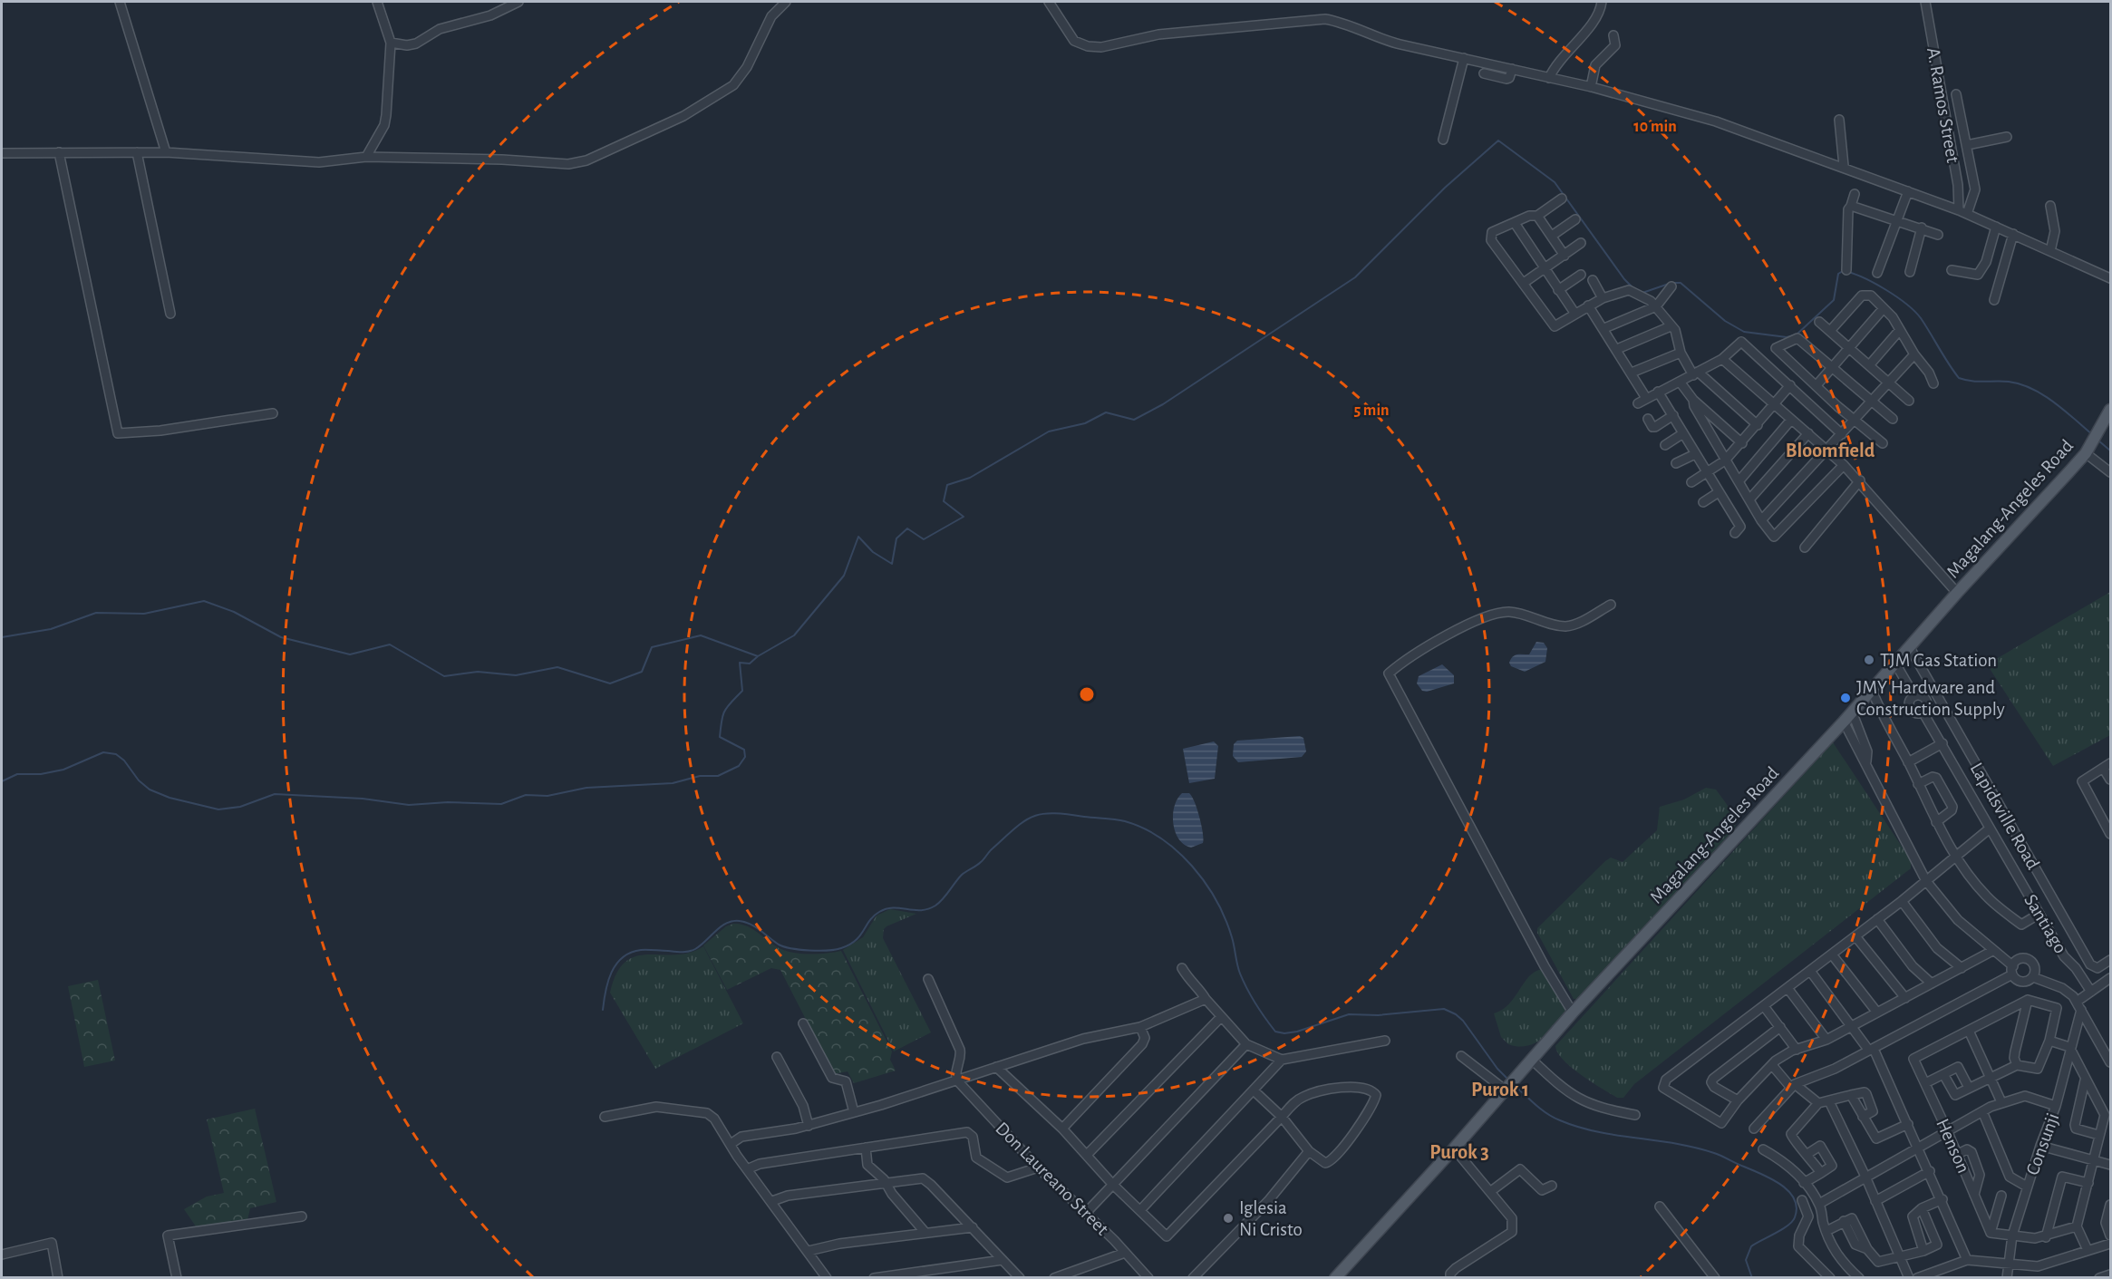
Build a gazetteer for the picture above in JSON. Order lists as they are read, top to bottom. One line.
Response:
{"streets":{"main road":["Magalang-Angeles Road"],"street":["A. Ramos Street","Lapidsville Road","Santiago","Consunji","Henson","Don Laureano Street"]},"crossings":[["Magalang-Angeles Road","Lapidsville Road"],["Magalang-Angeles Road","Santiago"]],"districts":["Bloomfield","Purok 1","Purok 3"],"places":["TJM Gas Station","JMY Hardware and Construction Supply","Iglesia Ni Cristo"],"rings":["10 min","5 min"]}
